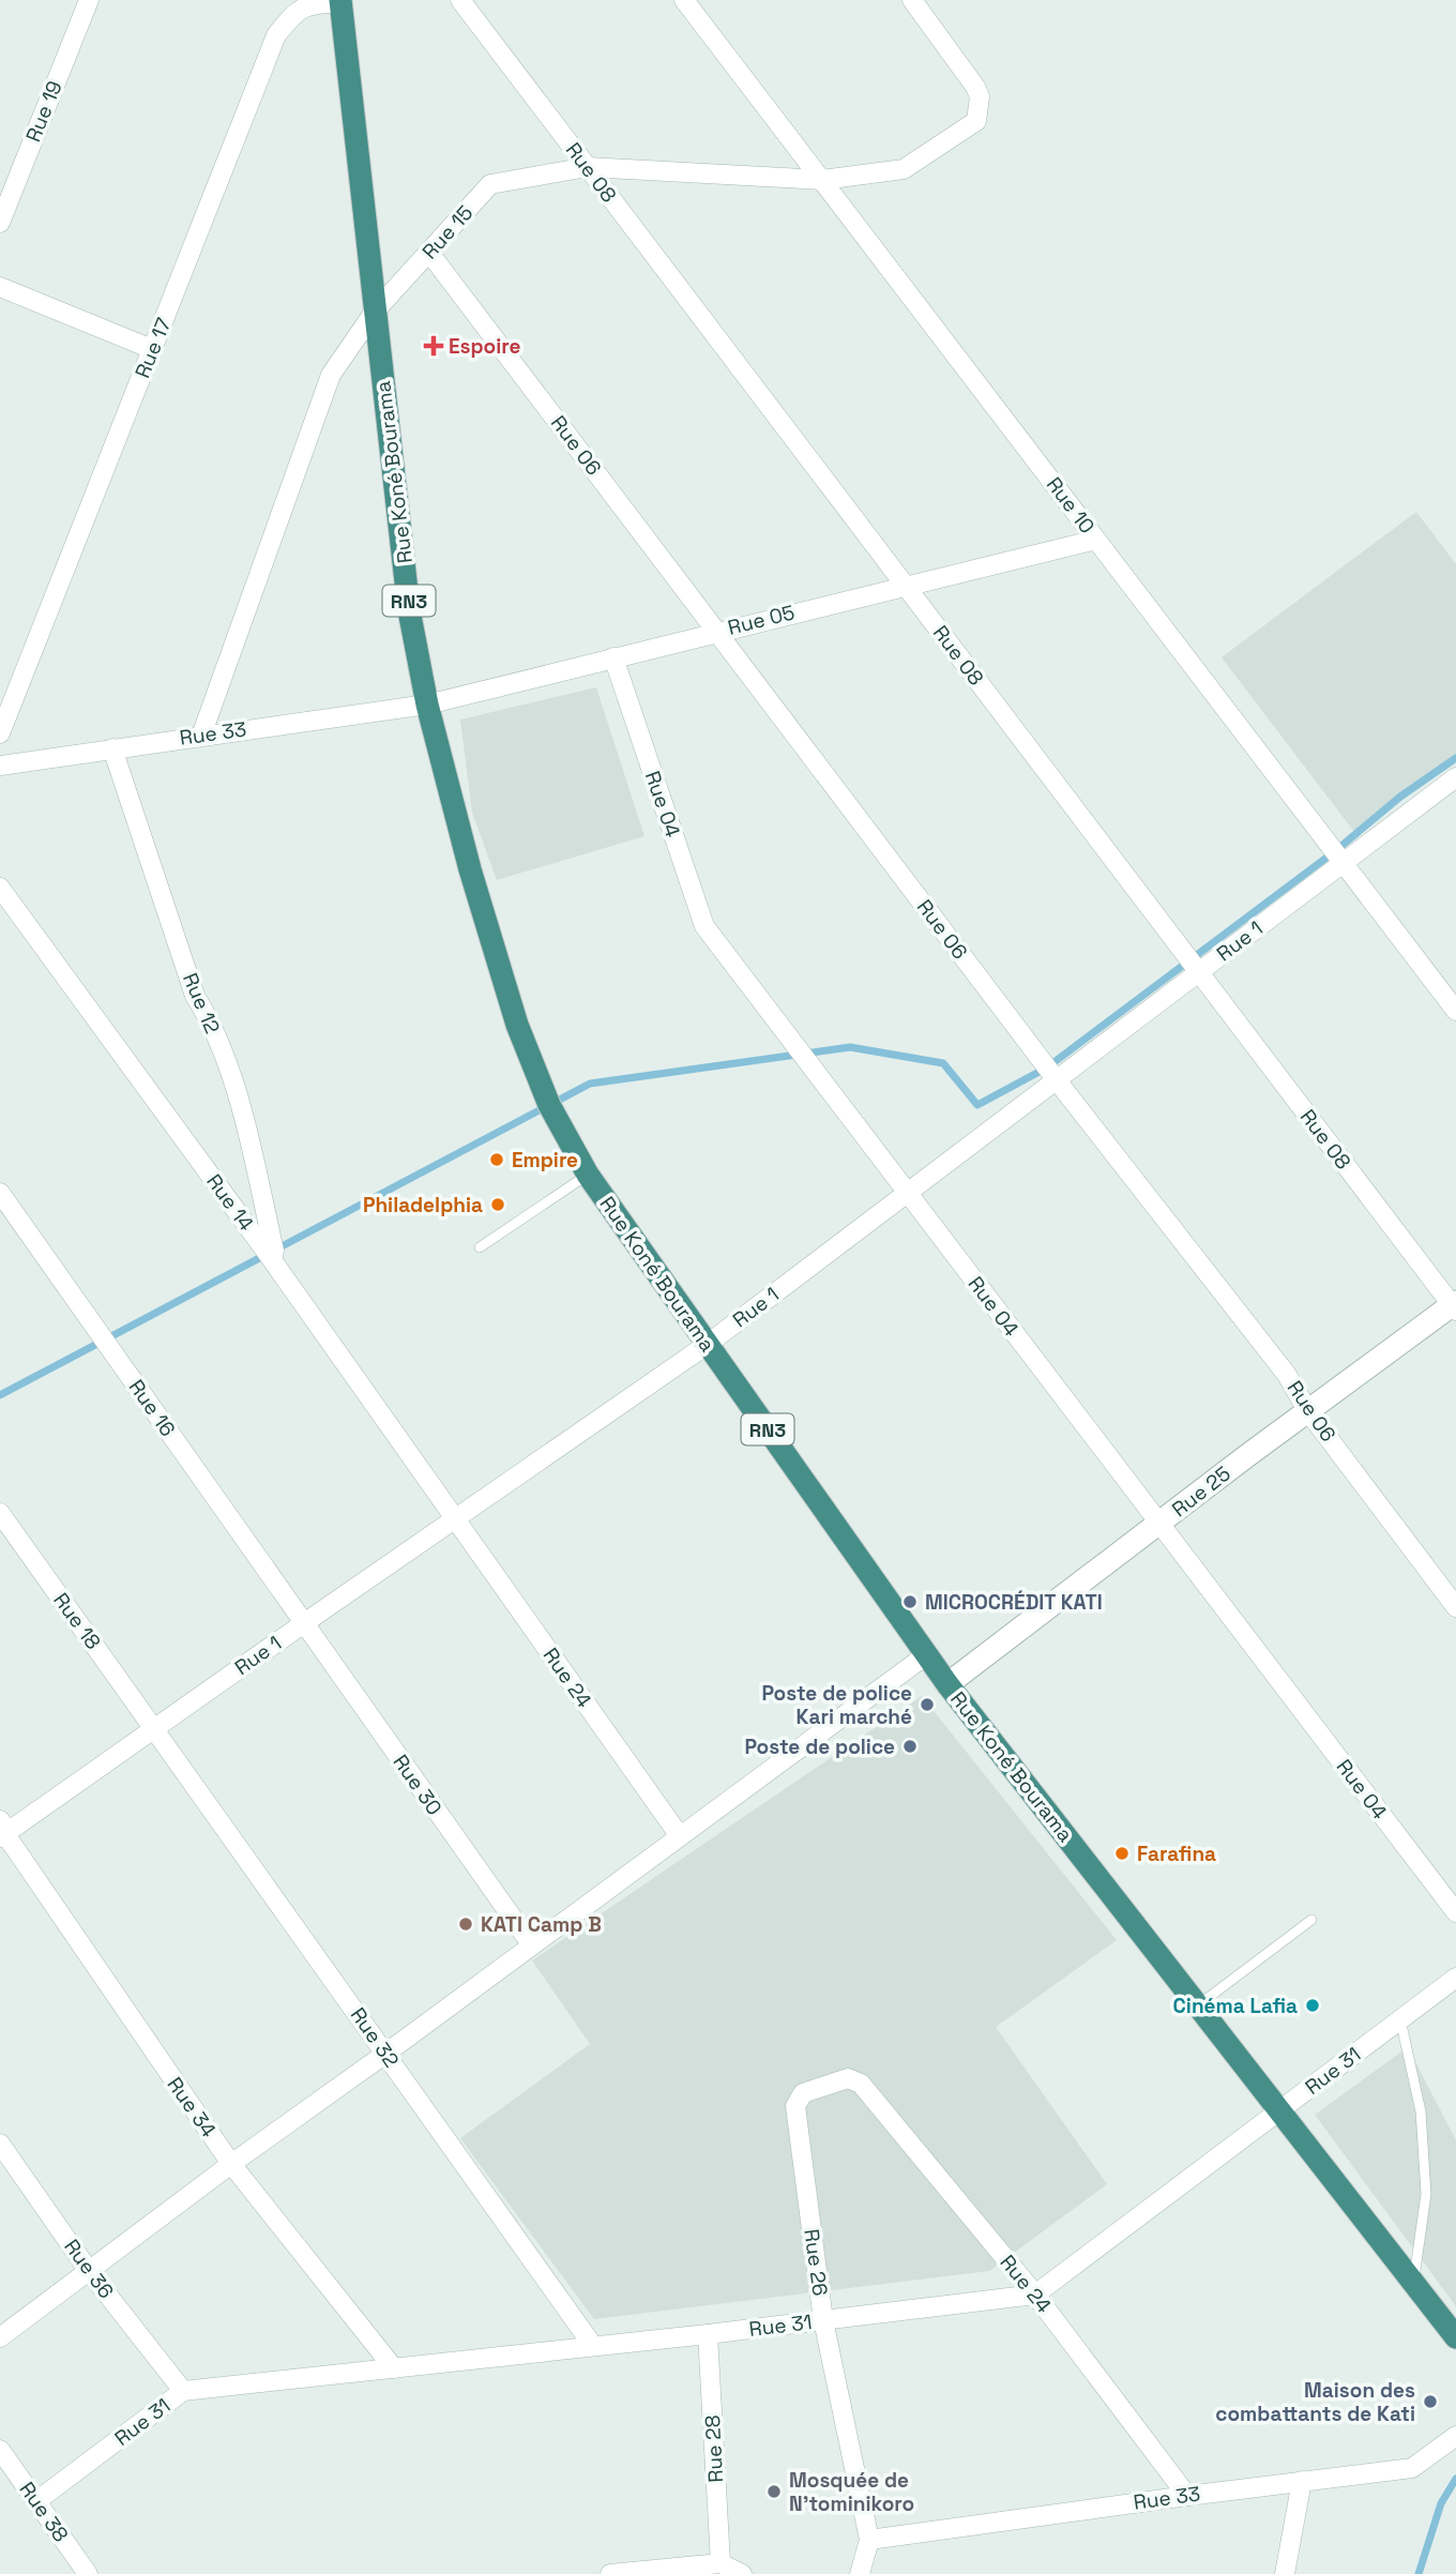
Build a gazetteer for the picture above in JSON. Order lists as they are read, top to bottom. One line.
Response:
{"streets":{"highway":["Rue Koné Bourama","RN3"],"street":["Rue 19","Rue 08","Rue 15","Rue 17","Rue 06","Rue 10","Rue 05","Rue 33","Rue 04","Rue 1","Rue 12","Rue 14","Rue 16","Rue 25","Rue 18","Rue 24","Rue 30","Rue 32","Rue 31","Rue 34","Rue 26","Rue 36","Rue 28","Rue 38"]},"crossings":[["Rue 08","Rue 15"],["Rue 08","Rue 05"],["Rue 08","Rue 1"],["Rue 08","Rue 25"],["Rue 15","Rue 06"],["Rue 15","Rue Koné Bourama"],["Rue 15","Rue 10"],["Rue 15","Rue 33"],["Rue 17","Rue Koné Bourama"],["Rue 06","Rue 05"],["Rue 06","Rue 1"],["Rue 06","Rue 25"],["Rue Koné Bourama","Rue 05"],["Rue Koné Bourama","Rue 33"],["Rue Koné Bourama","Rue 1"],["Rue Koné Bourama","Rue 25"],["Rue Koné Bourama","Rue 31"],["Rue 10","Rue 05"],["Rue 10","Rue 1"],["Rue 05","Rue 33"],["Rue 05","Rue 04"],["Rue 33","Rue 12"],["Rue 33","Rue 24"],["Rue 33","Rue 26"],["Rue 04","Rue 1"],["Rue 04","Rue 25"],["Rue 1","Rue 14"],["Rue 1","Rue 16"],["Rue 1","Rue 18"],["Rue 1","Rue 24"],["Rue 1","Rue 30"],["Rue 1","Rue 32"],["Rue 1","Rue 34"],["Rue 12","Rue 14"],["Rue 14","Rue 24"],["Rue 16","Rue 30"],["Rue 18","Rue 32"],["Rue 24","Rue 31"],["Rue 24","Rue 26"],["Rue 32","Rue 31"],["Rue 31","Rue 34"],["Rue 31","Rue 26"],["Rue 31","Rue 36"],["Rue 31","Rue 28"],["Rue 31","Rue 38"]],"places":{"health":["Espoire"],"other":["Empire","Philadelphia","MICROCRÉDIT KATI","Poste de police Kari marché","Poste de police","Farafina","KATI Camp B","Cinéma Lafia","Maison des combattants de Kati","Mosquée de N'tominikoro"]}}
